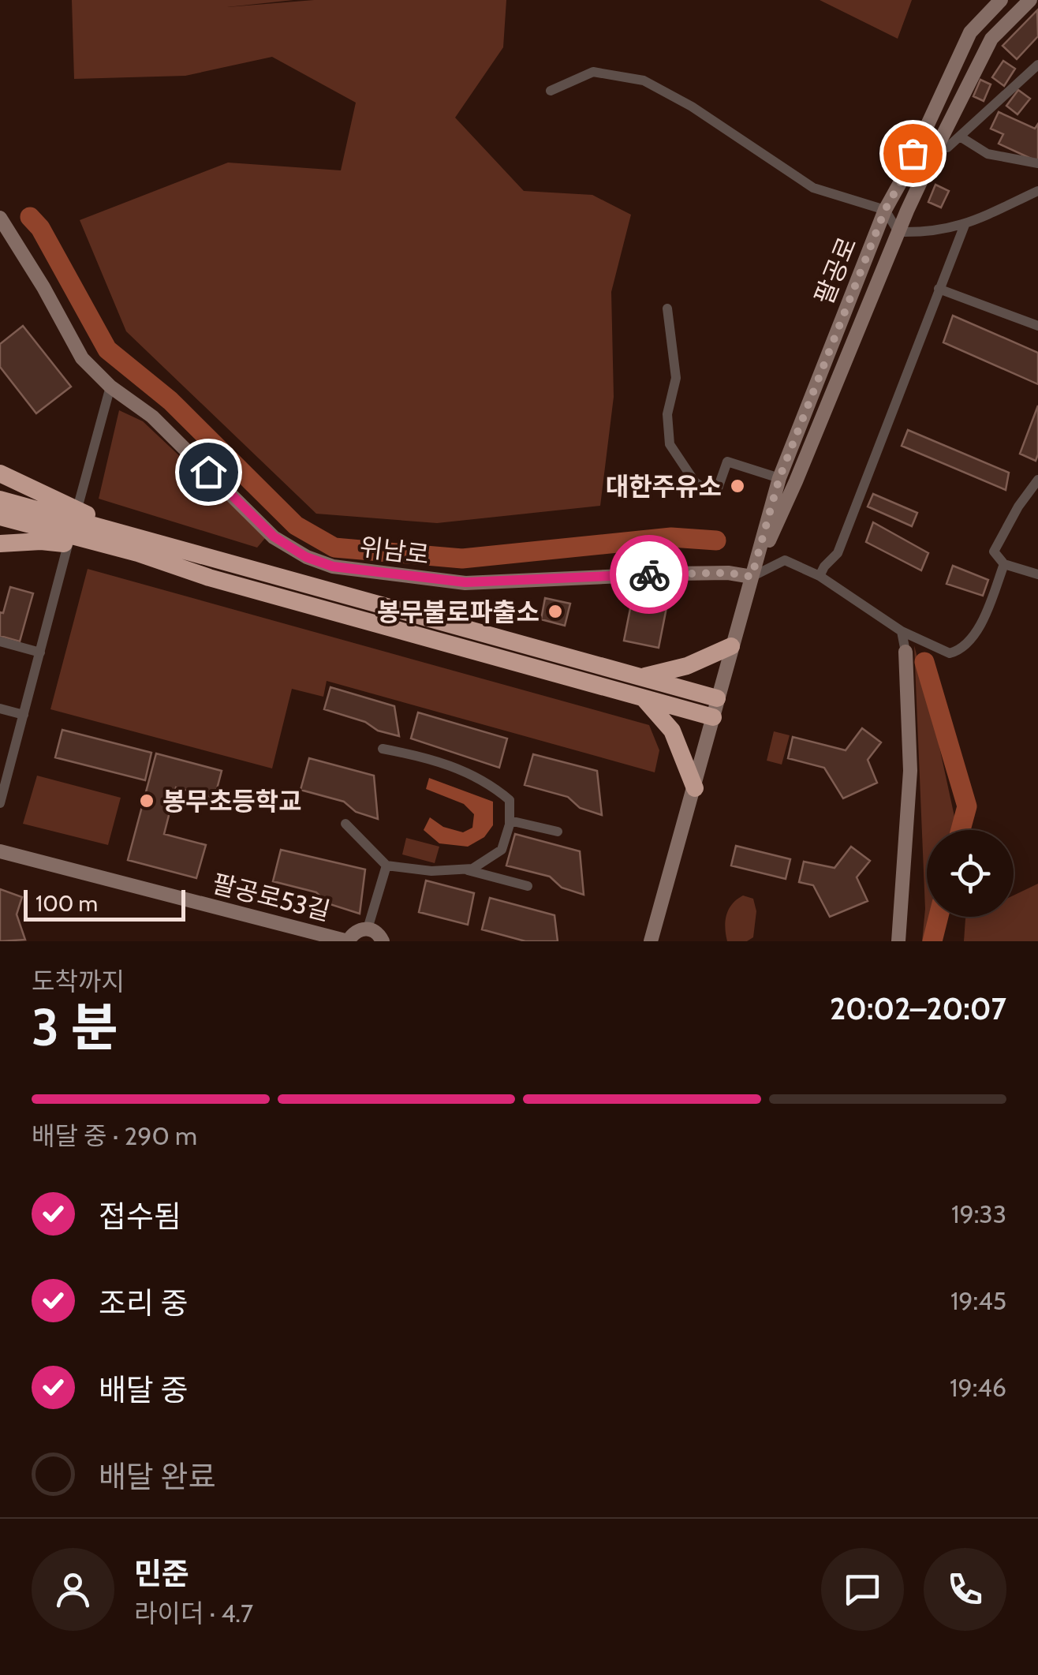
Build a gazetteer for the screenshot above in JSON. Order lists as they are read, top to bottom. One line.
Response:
{"streets":{"main road":["팔공로","위남로","팔공로53길"]},"crossings":[["팔공로","위남로"]],"places":["대한주유소","봉무불로파출소","봉무초등학교"],"scale_bar":"100 m","page":{"scale":"100 m","heading":["3 분","도착까지","20:02–20:07"],"panel":["민준","라이더 · 4.7"],"bar":"배달 중 · 290 m","list":[["접수됨","19:33"],["조리 중","19:45"],["배달 중","19:46"],"배달 완료"]}}
